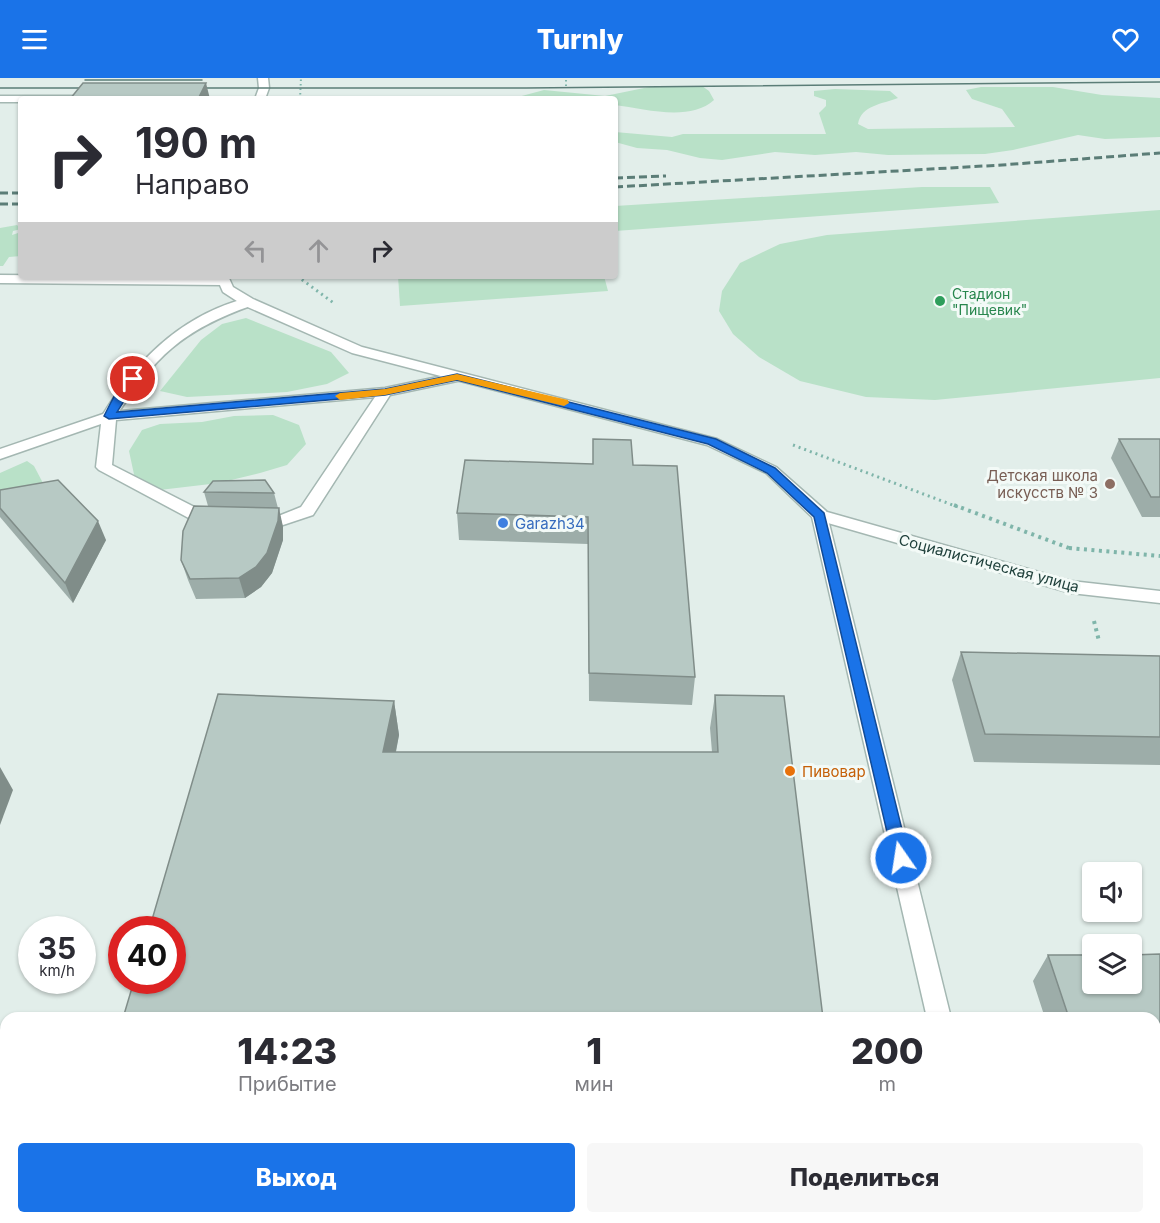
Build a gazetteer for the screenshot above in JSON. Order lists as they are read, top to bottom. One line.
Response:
{"streets":{"street":["Социалистическая улица"]},"places":["Стадион \"Пищевик\"","Детская школа искусств № 3","Garazh34","Пивовар"],"page":{"header":"Turnly","turn":["190 m","Направо"],"speed":"35 km/h","limit":"40","eta":["14:23","Прибытие","1","мин","200","m"],"buttons":["Выход","Поделиться"]}}
